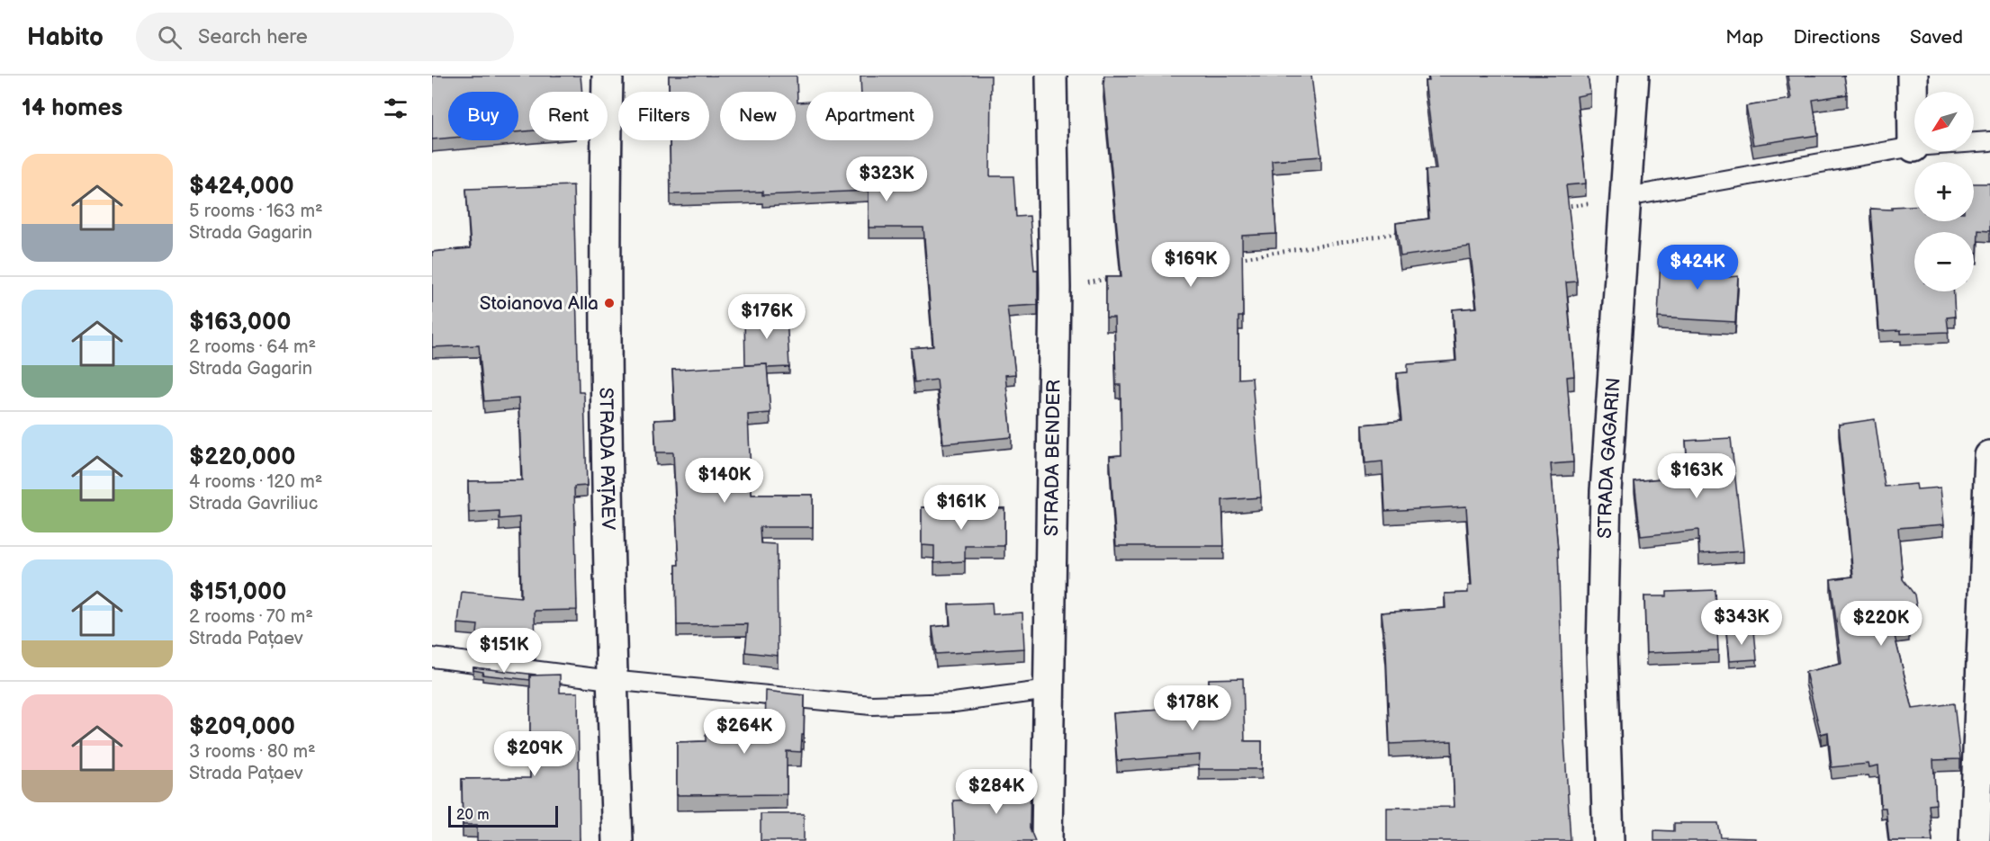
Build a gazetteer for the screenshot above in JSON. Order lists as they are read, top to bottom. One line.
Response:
{"streets":{"street":["STRADA BENDER","STRADA GAGARIN","STRADA PAȚAEV"]},"places":["Stoianova Alla"],"scale_bar":"20 m","north":"bottom left","page":{"header":"Habito","search":"Search here","nav":["Map","Directions","Saved"],"heading":"14 homes","map_buttons":["+","−"],"chip":["Buy","Rent","Filters","New","Apartment"],"list":[{"name":"$424,000","note":"5 rooms · 163 m² · Strada Gagarin"},{"name":"$163,000","note":"2 rooms · 64 m² · Strada Gagarin"},{"name":"$220,000","note":"4 rooms · 120 m² · Strada Gavriliuc"},{"name":"$151,000","note":"2 rooms · 70 m² · Strada Pațaev"},{"name":"$209,000","note":"3 rooms · 80 m² · Strada Pațaev"}],"price":["$323K","$169K","$424K","$176K","$163K","$140K","$161K","$343K","$220K","$151K","$178K","$264K","$209K","$284K"],"scale":"20 m"}}
